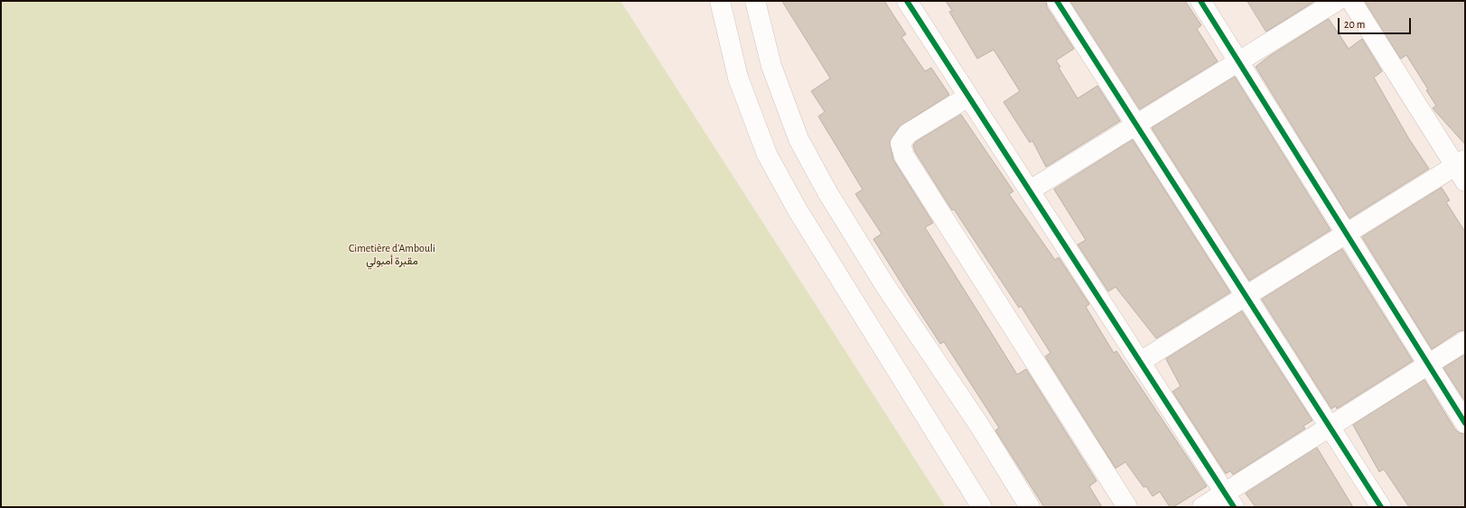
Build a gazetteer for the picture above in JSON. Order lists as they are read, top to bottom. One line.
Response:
{"parks":["Cimetière d'Ambouli مقبرة أمبولي"],"scale_bar":"20 m"}
